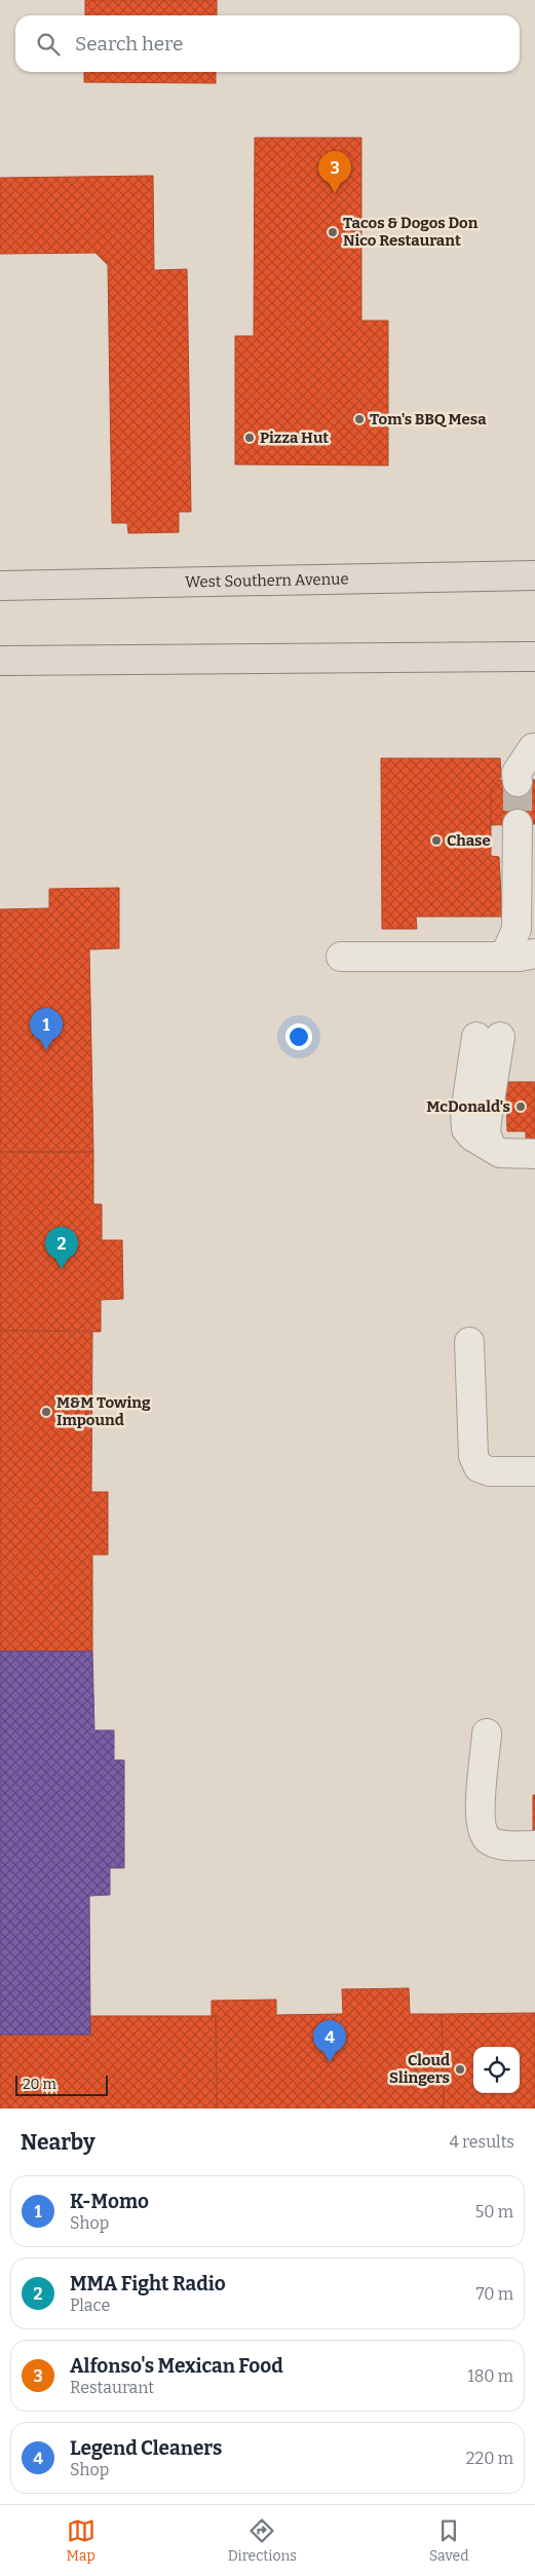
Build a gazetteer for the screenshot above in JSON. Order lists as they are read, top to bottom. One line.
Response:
{"streets":{"main road":["West Southern Avenue"]},"places":["Tacos & Dogos Don Nico Restaurant","Tom's BBQ Mesa","Pizza Hut","Chase","McDonald's","M&M Towing Impound","Cloud Slingers"],"scale_bar":"20 m","page":{"search":"Search here","pins":["3","1","2","4"],"scale":"20 m","heading":["Nearby","4 results"],"list":[{"mark":"1","name":"K-Momo","note":"Shop","value":"50 m"},{"mark":"2","name":"MMA Fight Radio","note":"Place","value":"70 m"},{"mark":"3","name":"Alfonso's Mexican Food","note":"Restaurant","value":"180 m"},{"mark":"4","name":"Legend Cleaners","note":"Shop","value":"220 m"}],"nav":["Map","Directions","Saved"]}}
